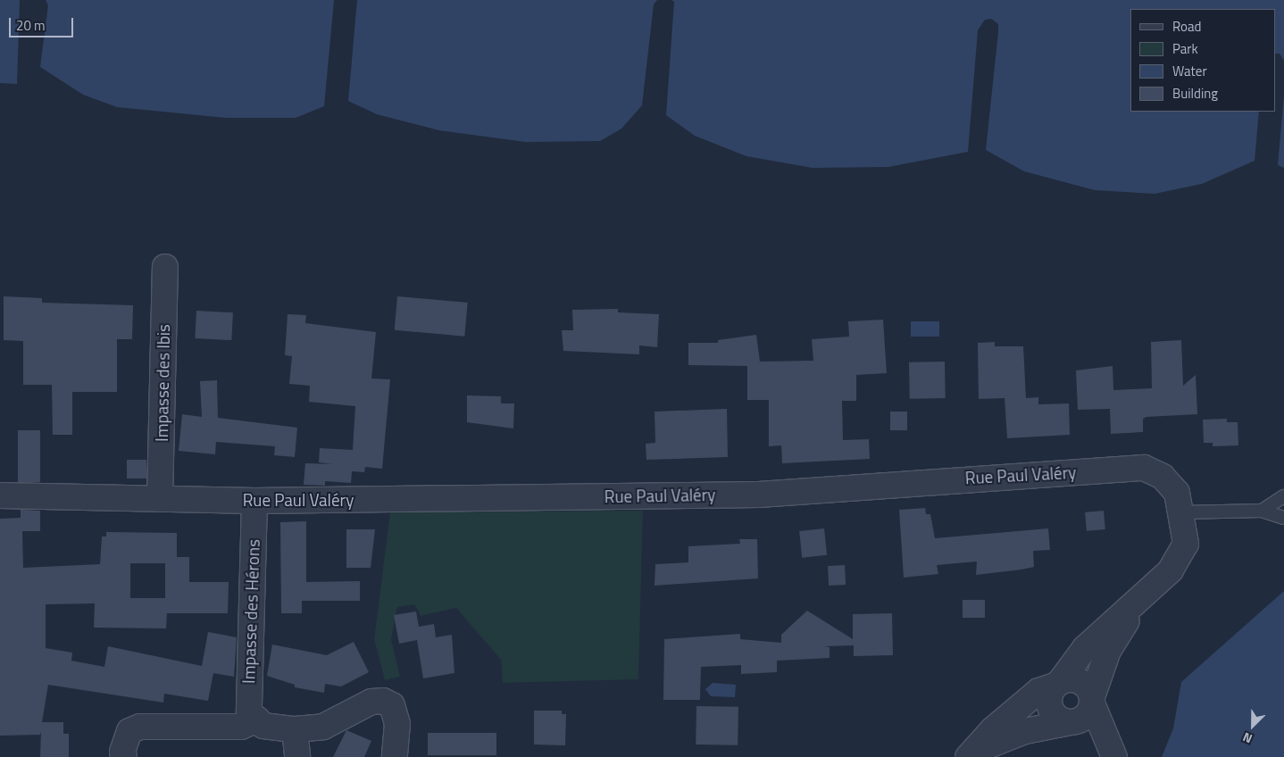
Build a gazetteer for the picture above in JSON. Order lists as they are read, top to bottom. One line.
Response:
{"streets":{"street":["Impasse des Ibis","Rue Paul Valéry","Impasse des Hérons"]},"crossings":[["Impasse des Ibis","Rue Paul Valéry"],["Rue Paul Valéry","Impasse des Hérons"]],"legend":["Road","Park","Water","Building"],"scale_bar":"20 m","north":"bottom left"}
